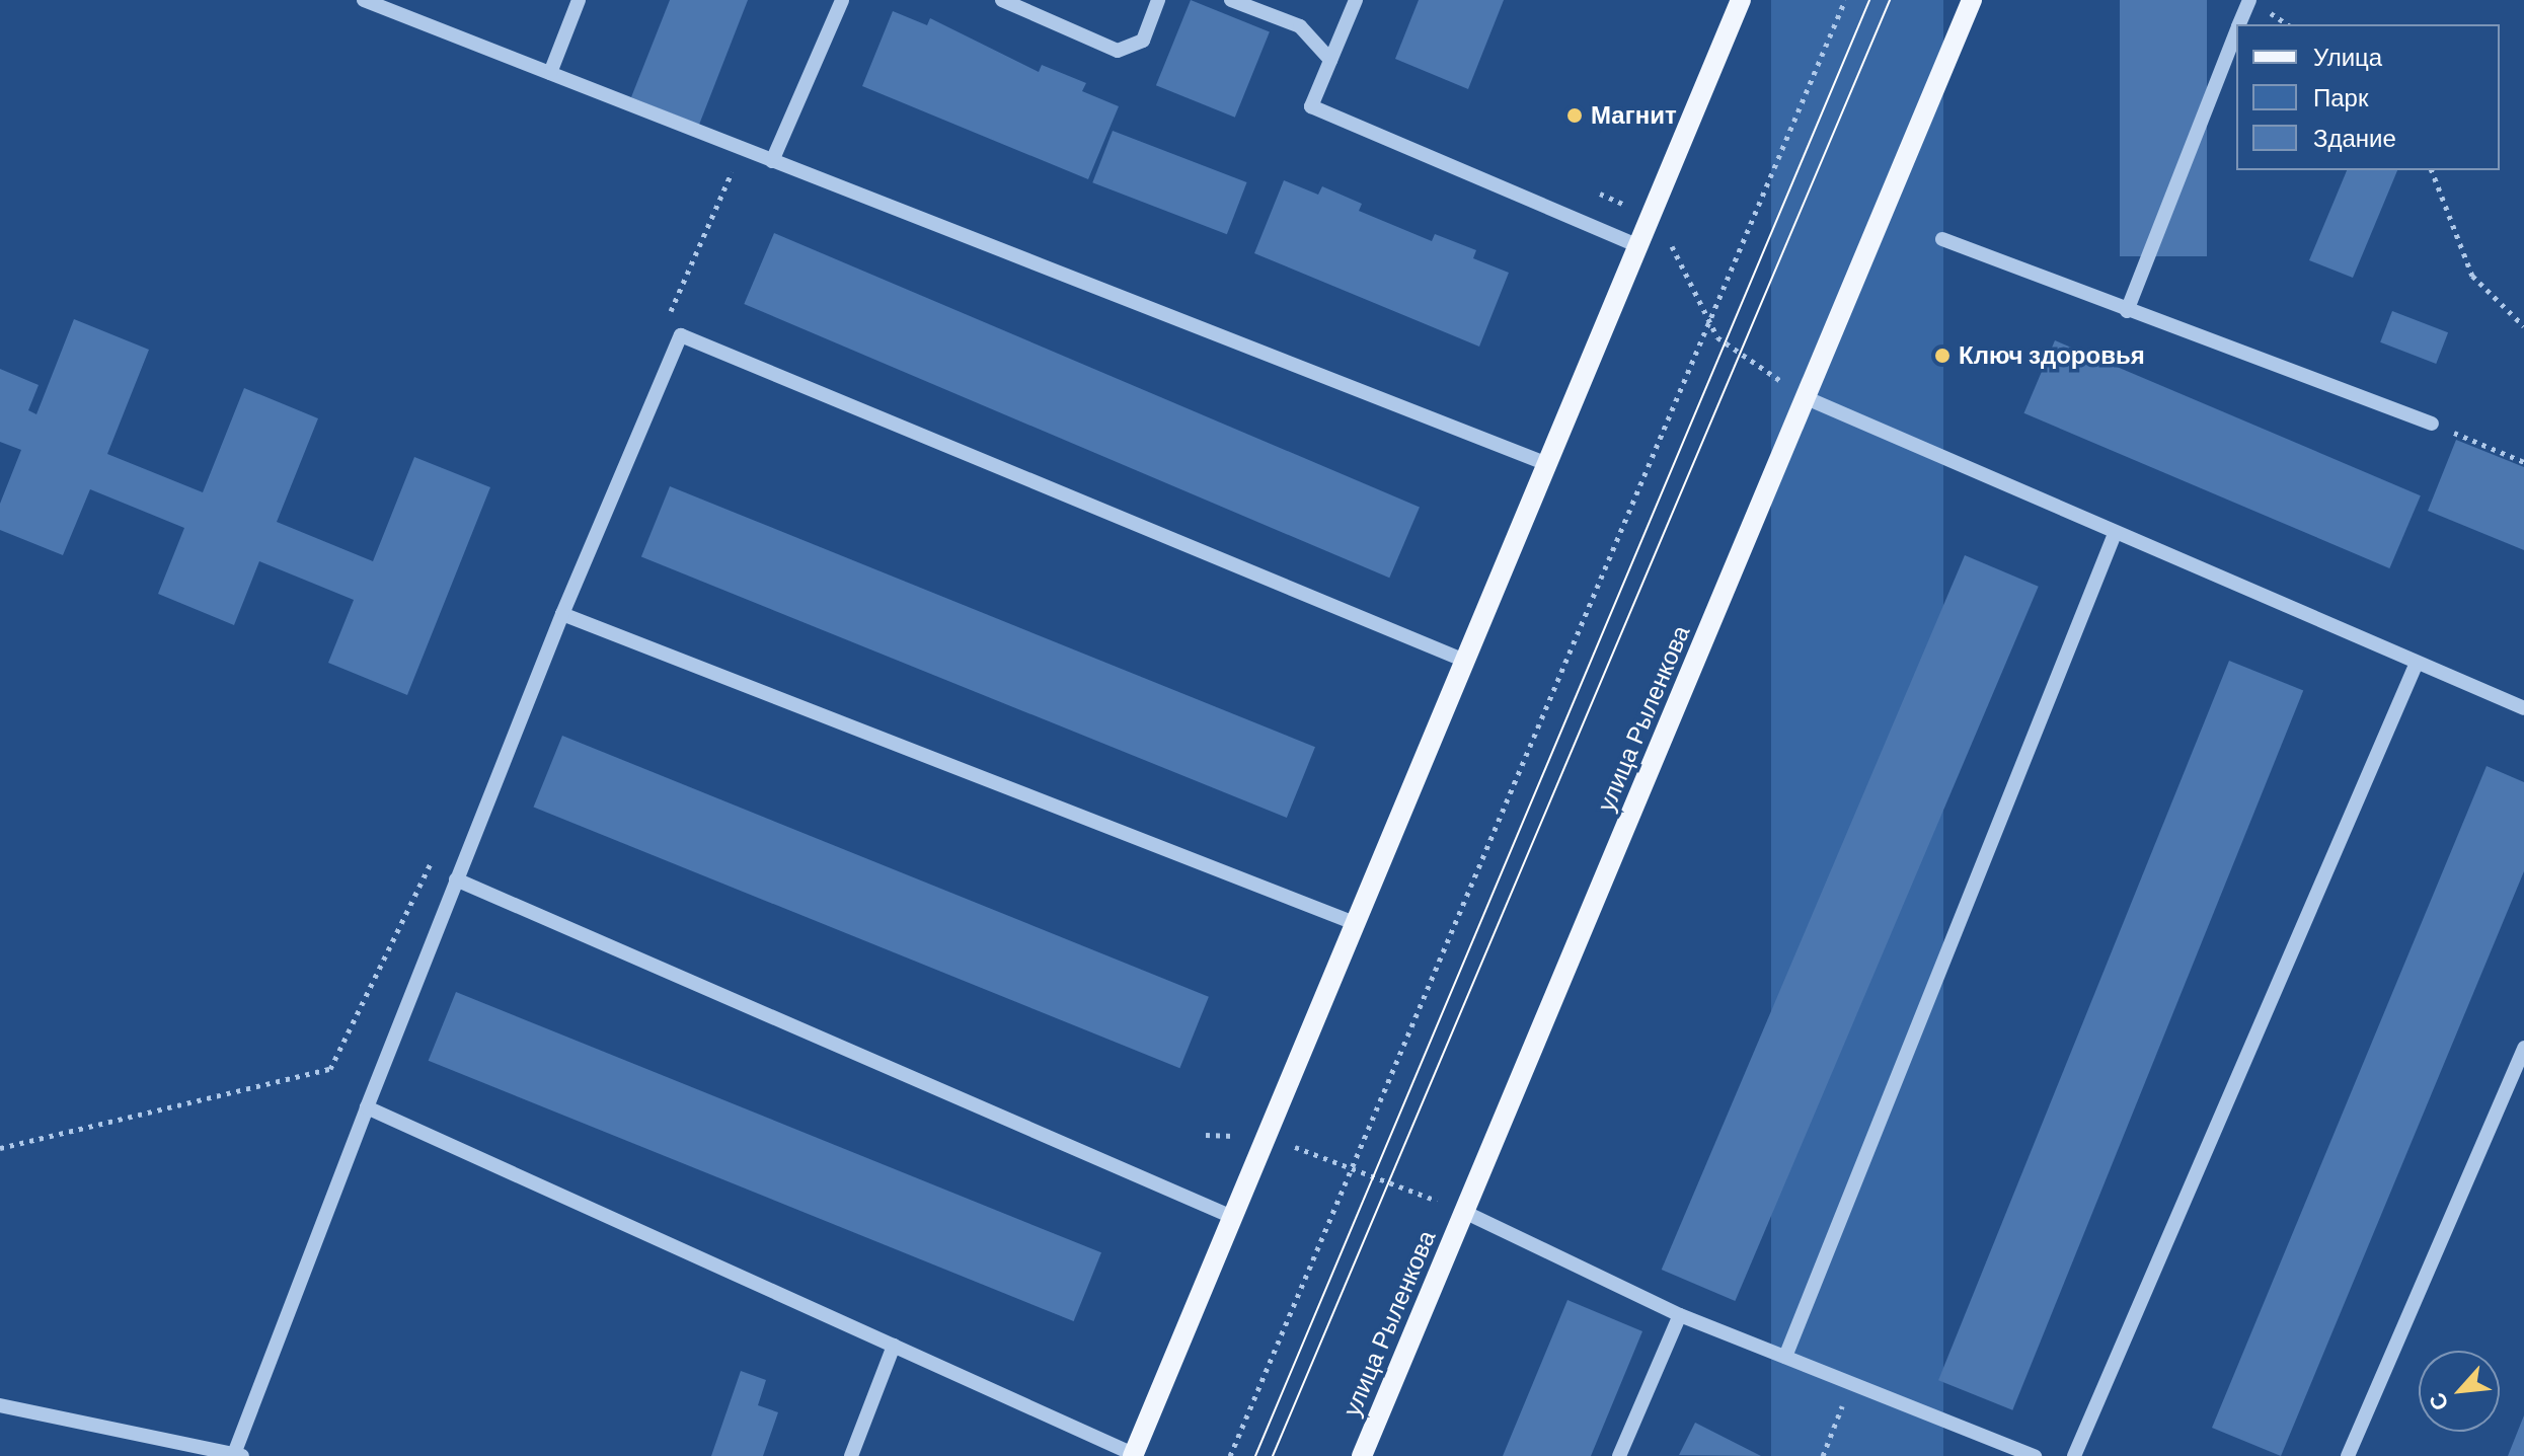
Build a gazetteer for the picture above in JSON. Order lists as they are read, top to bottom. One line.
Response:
{"streets":{"main road":["улица Рыленкова"]},"places":["Магнит","Ключ здоровья"],"legend":["Улица","Парк","Здание"],"north":"bottom left"}
